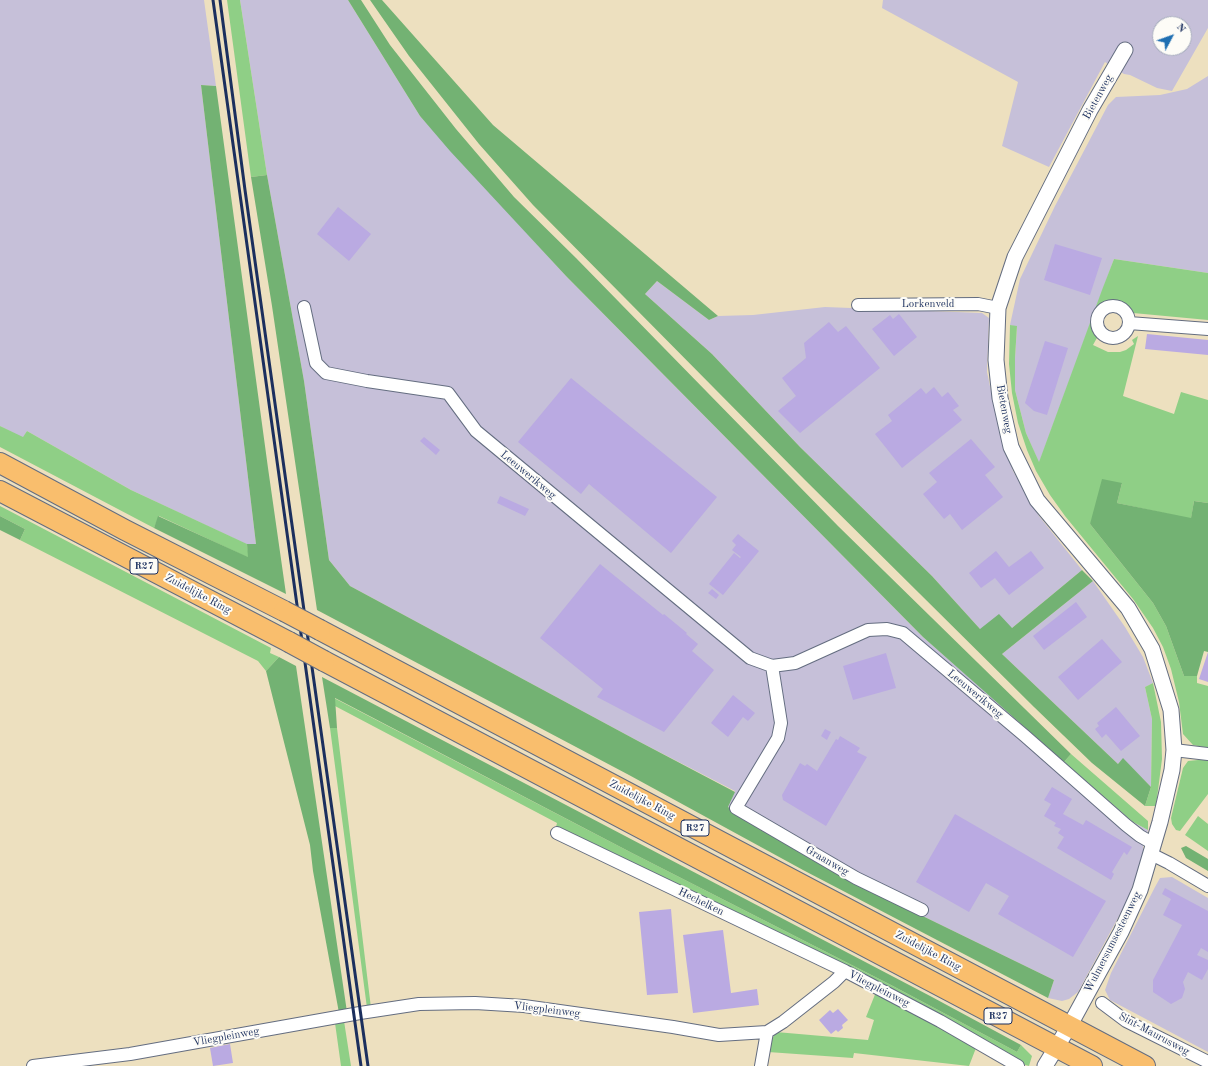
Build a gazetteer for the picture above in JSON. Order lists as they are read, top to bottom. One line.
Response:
{"streets":{"highway":["R27","Zuidelijke Ring"],"street":["Bietenweg","Lorkenveld","Leeuwerikweg","Graanweg","Hechelken","Wulmersumsesteenweg","Vliegpleinweg","Sint-Maurusweg"]},"crossings":[["Bietenweg","Lorkenveld"],["Bietenweg","Wulmersumsesteenweg"],["Leeuwerikweg","Graanweg"],["Leeuwerikweg","Wulmersumsesteenweg"],["R27","Zuidelijke Ring"],["R27","Wulmersumsesteenweg"],["Zuidelijke Ring","Wulmersumsesteenweg"],["Hechelken","Vliegpleinweg"]],"north":"top right"}
